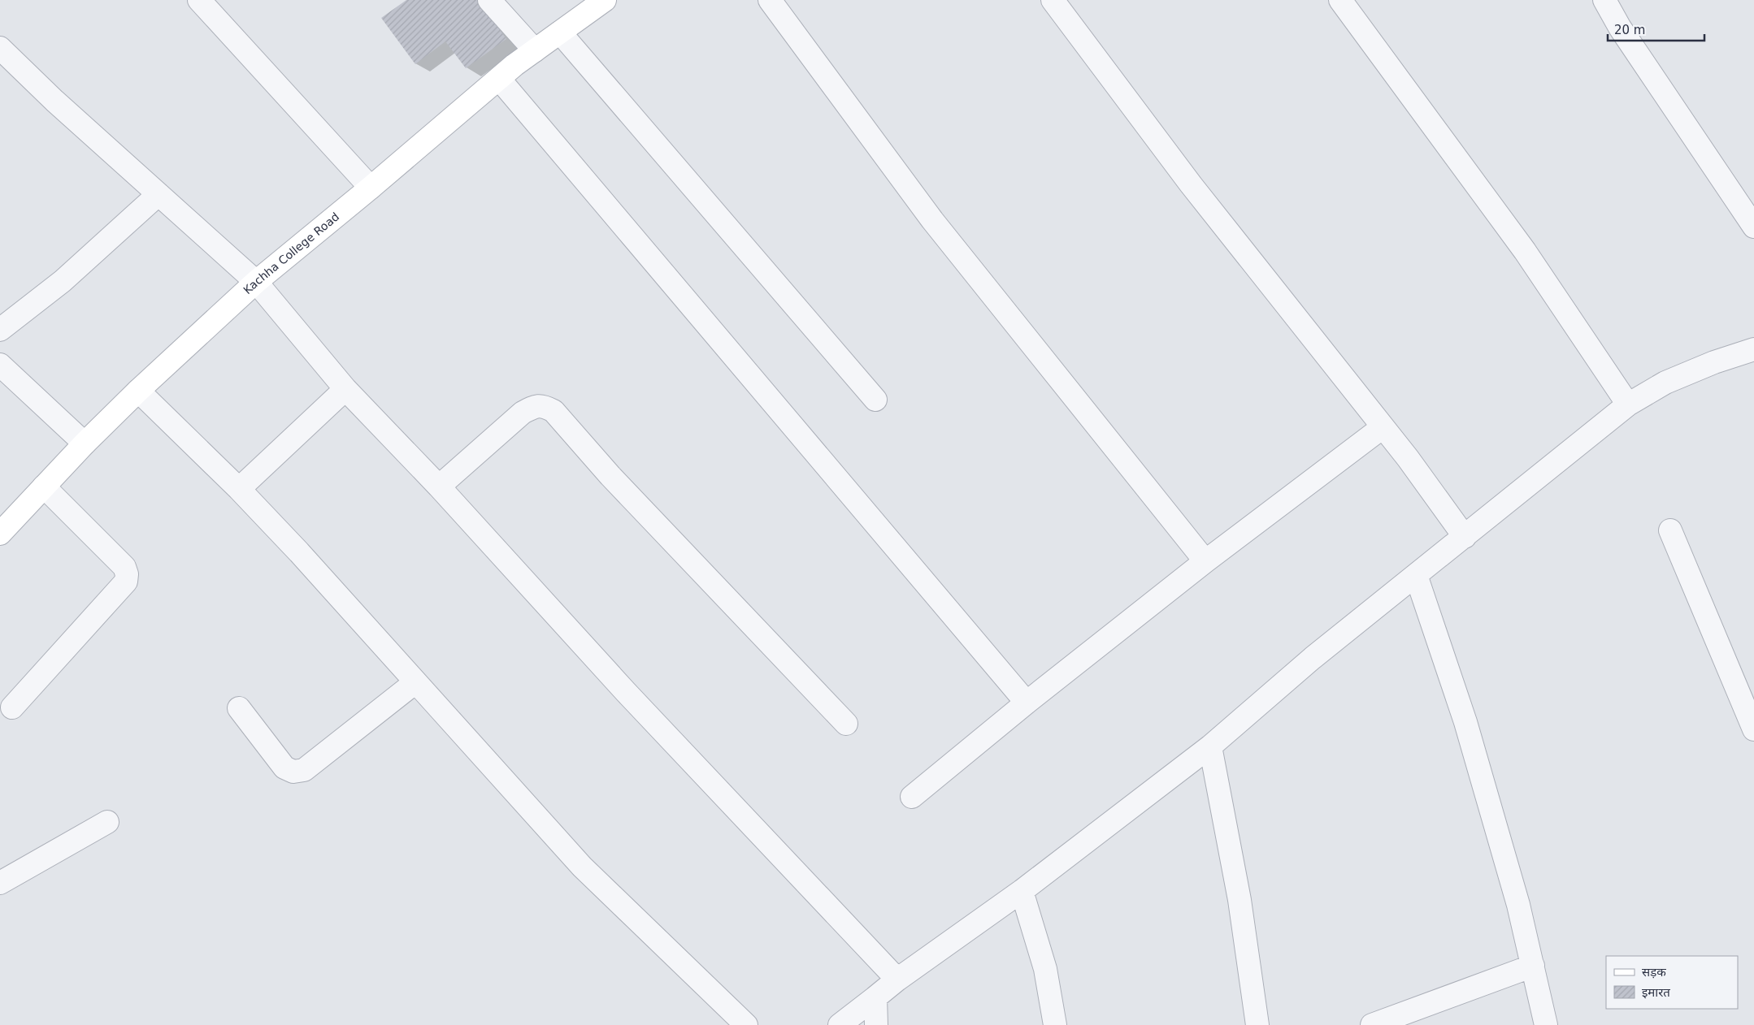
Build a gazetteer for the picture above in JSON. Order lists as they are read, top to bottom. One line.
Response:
{"streets":{"street":["Kachha College Road"]},"legend":["सड़क","इमारत"],"scale_bar":"20 m"}
